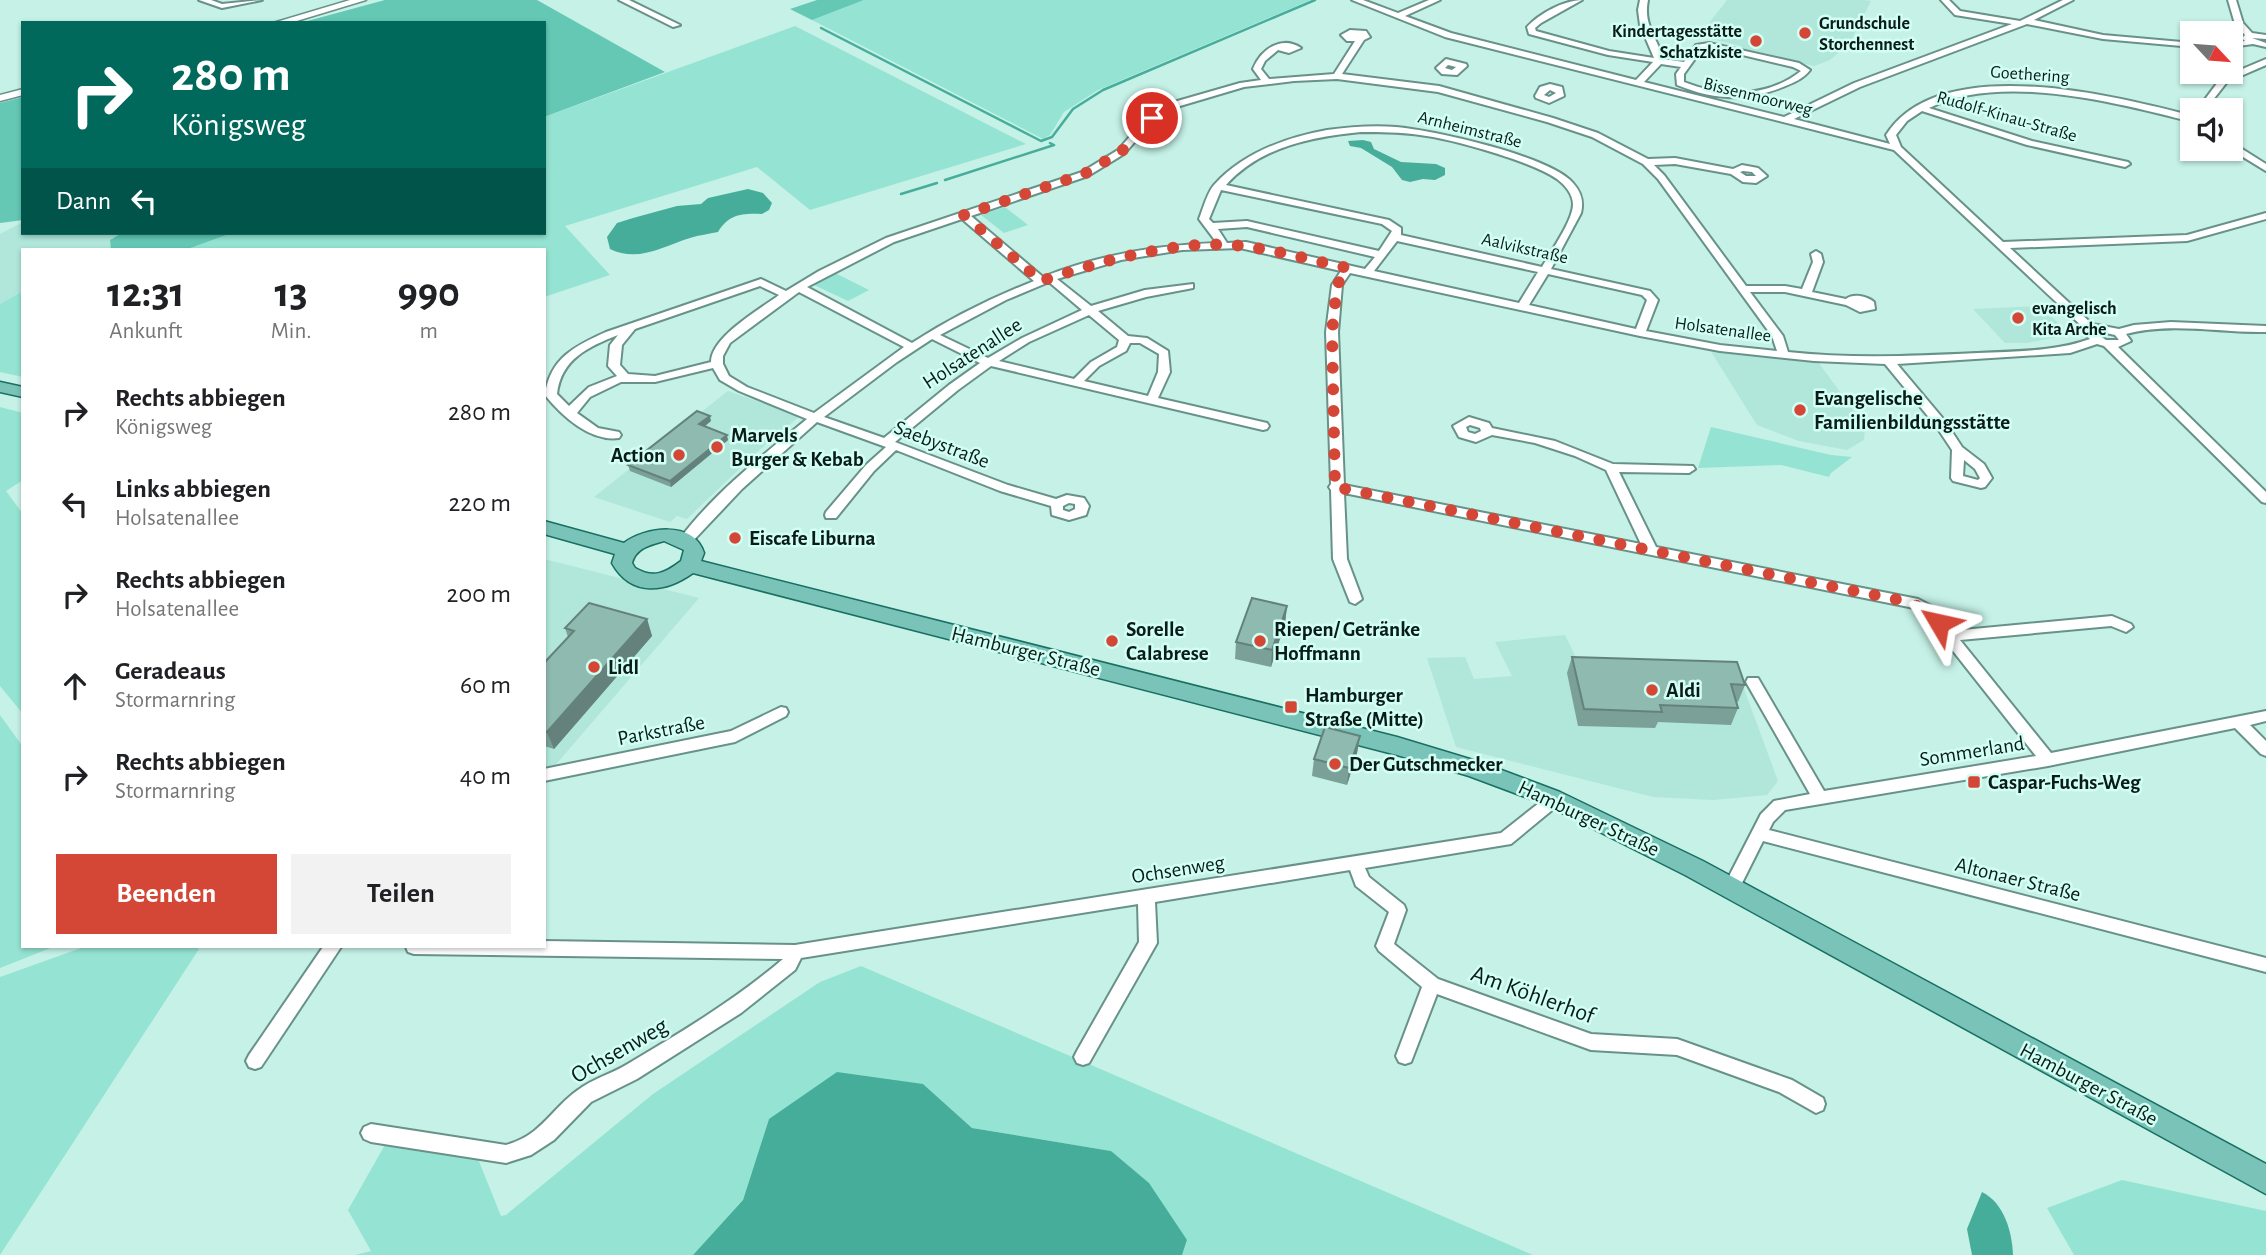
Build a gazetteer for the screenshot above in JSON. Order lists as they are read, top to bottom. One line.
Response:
{"streets":{"main road":["Hamburger Straße"],"street":["Goethering","Bissenmoorweg","Rudolf-Kinau-Straße","Arnheimstraße","Aalvikstraße","Holsatenallee","Saebystraße","Parkstraße","Sommerland","Ochsenweg","Altonaer Straße","Am Köhlerhof"]},"crossings":[["Goethering","Bissenmoorweg"],["Goethering","Rudolf-Kinau-Straße"],["Bissenmoorweg","Holsatenallee"],["Arnheimstraße","Aalvikstraße"],["Arnheimstraße","Holsatenallee"],["Aalvikstraße","Holsatenallee"],["Holsatenallee","Saebystraße"],["Holsatenallee","Hamburger Straße"],["Hamburger Straße","Sommerland"],["Hamburger Straße","Ochsenweg"],["Sommerland","Altonaer Straße"],["Ochsenweg","Am Köhlerhof"]],"places":{"other":["Grundschule Storchennest","Kindertagesstätte Schatzkiste","evangelisch Kita Arche","Evangelische Familienbildungsstätte","Marvels Burger & Kebab","Action","Eiscafe Liburna","Sorelle Calabrese","Riepen/ Getränke Hoffmann","Lidl","Aldi","Der Gutschmecker"],"transit":["Hamburger Straße (Mitte)","Caspar-Fuchs-Weg"]},"north":"bottom right","page":{"turn":["280 m","Königsweg"],"then":"Dann","eta":["12:31","Ankunft","13","Min.","990","m"],"list":[{"name":"Rechts abbiegen","note":"Königsweg","value":"280 m"},{"name":"Links abbiegen","note":"Holsatenallee","value":"220 m"},{"name":"Rechts abbiegen","note":"Holsatenallee","value":"200 m"},{"name":"Geradeaus","note":"Stormarnring","value":"60 m"},{"name":"Rechts abbiegen","note":"Stormarnring","value":"40 m"}],"buttons":["Beenden","Teilen"]}}
